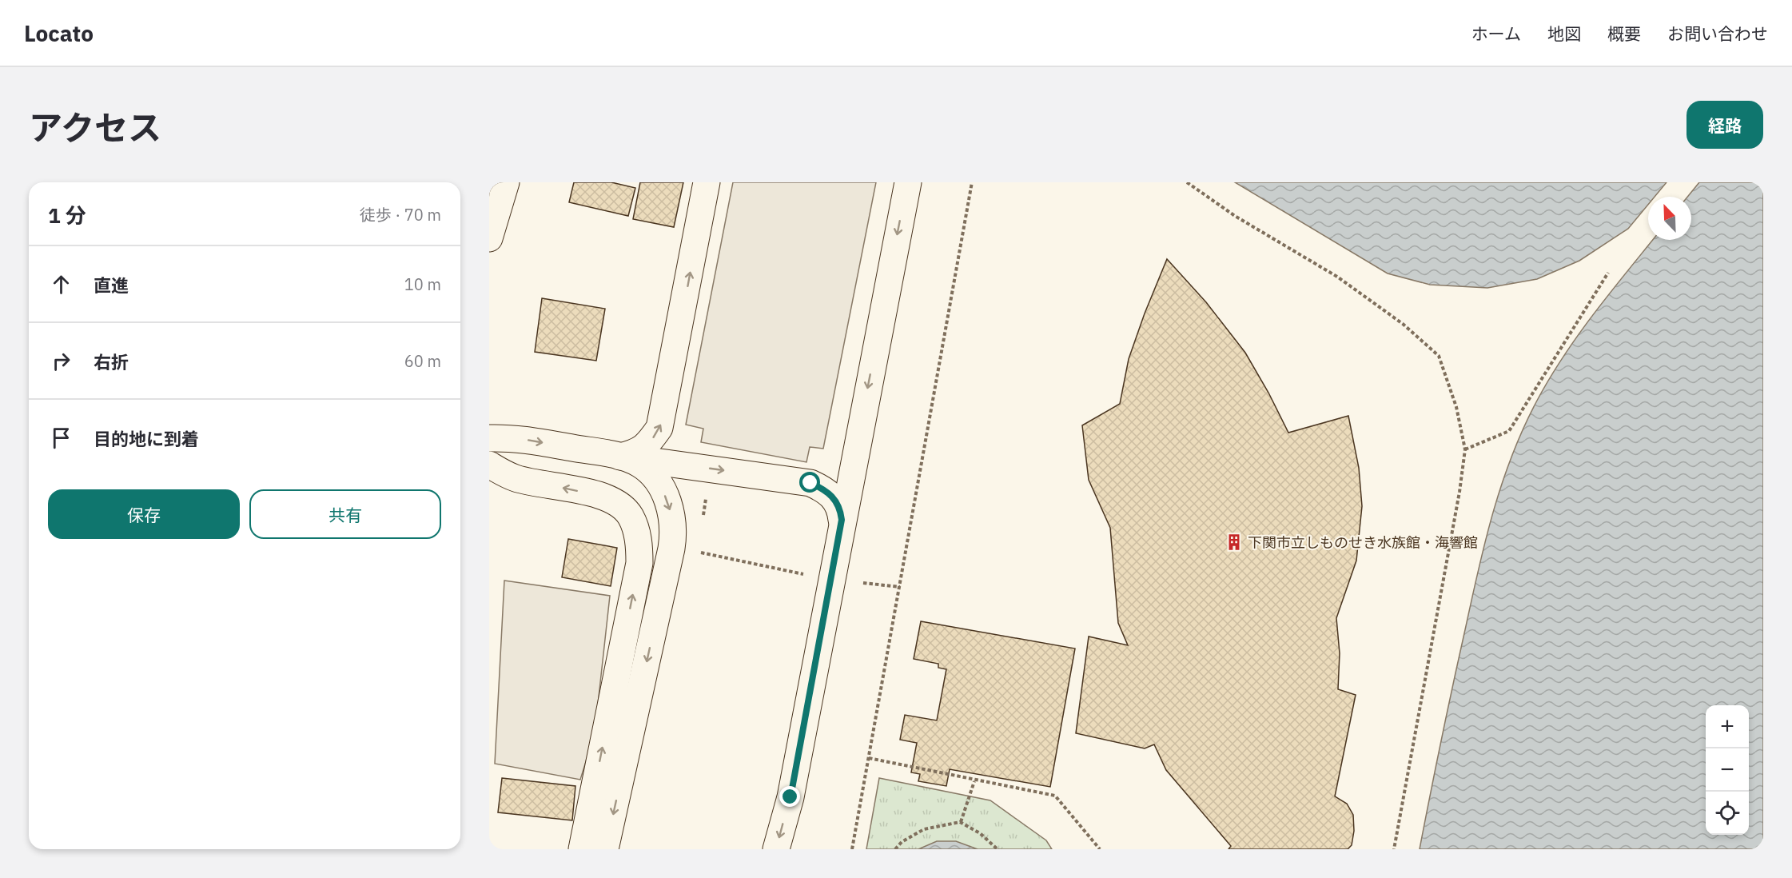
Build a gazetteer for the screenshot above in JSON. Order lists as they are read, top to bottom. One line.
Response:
{"places":{"building":["下関市立しものせき水族館・海響館"]},"north":"top left","page":{"header":"Locato","nav":["ホーム","地図","概要","お問い合わせ"],"title":"アクセス","buttons":["経路",["保存","共有"]],"heading":["1 分","徒歩 · 70 m"],"list":[["直進","10 m"],["右折","60 m"],"目的地に到着"],"map_buttons":["+","−"]}}
